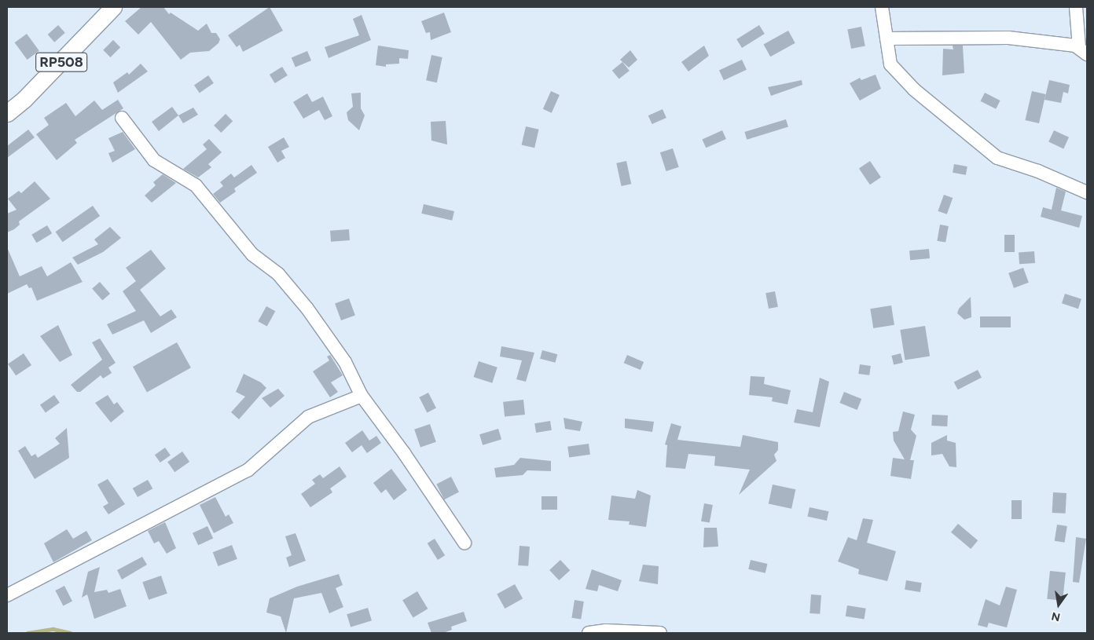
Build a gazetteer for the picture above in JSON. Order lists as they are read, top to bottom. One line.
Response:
{"streets":{"main road":["RP508"]},"north":"bottom"}
